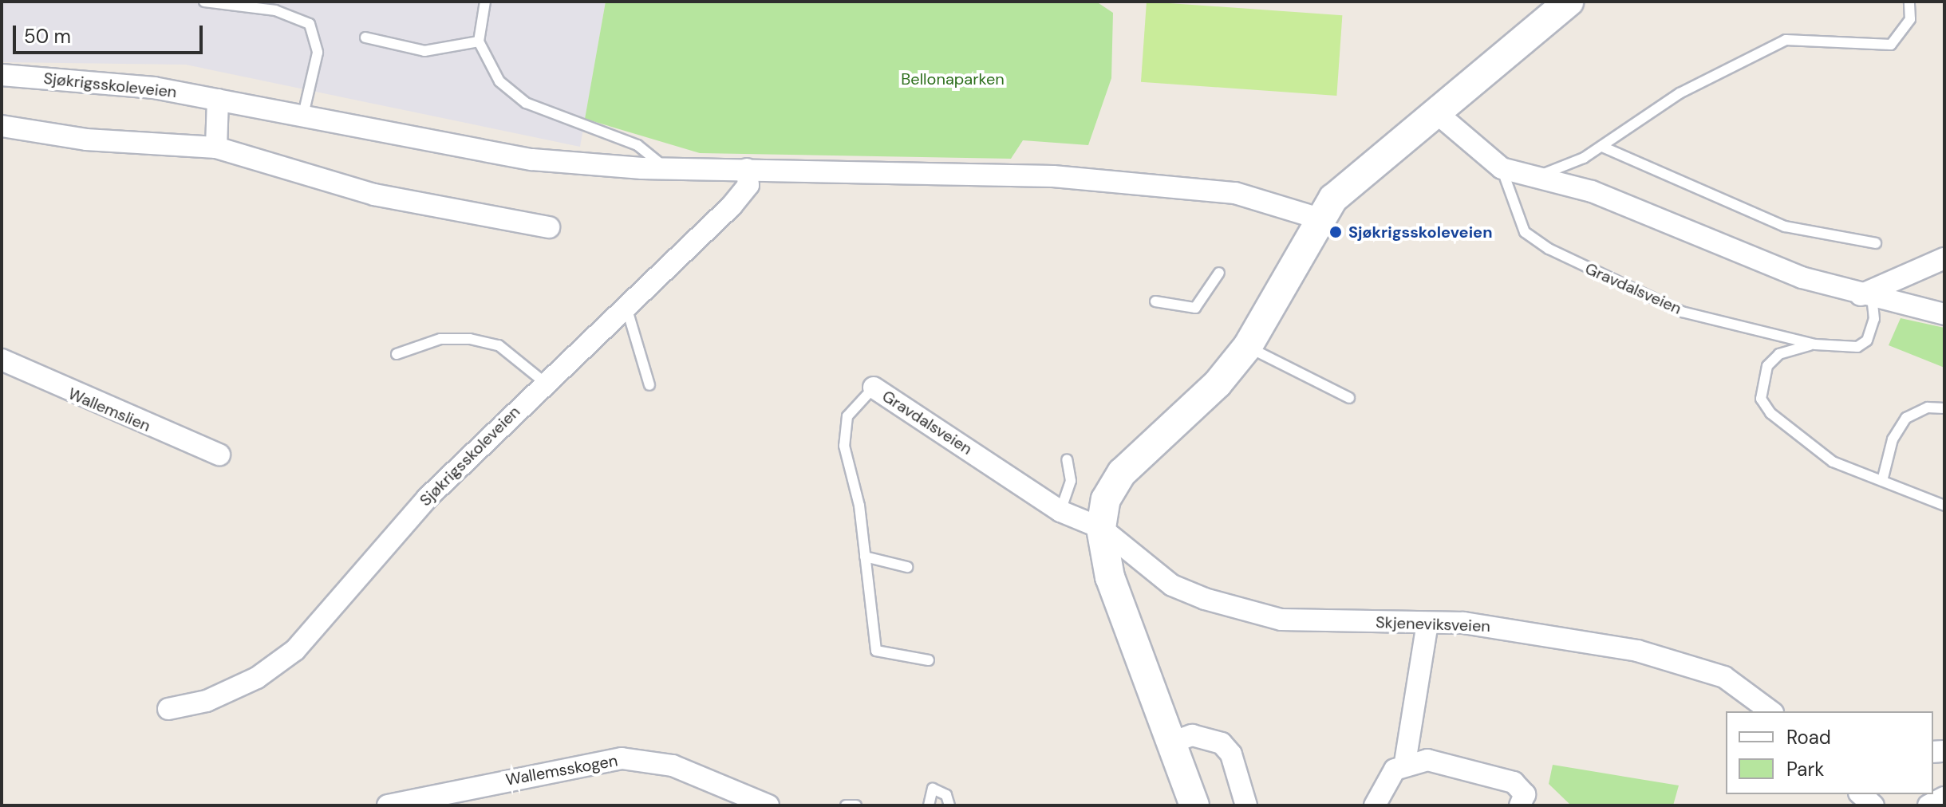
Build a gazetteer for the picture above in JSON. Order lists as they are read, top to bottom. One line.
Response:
{"streets":{"street":["Sjøkrigsskoleveien","Gravdalsveien","Wallemslien","Skjeneviksveien","Wallemsskogen"]},"crossings":[["Gravdalsveien","Skjeneviksveien"]],"parks":["Bellonaparken"],"places":["Sjøkrigsskoleveien"],"legend":["Road","Park"],"scale_bar":"50 m"}
